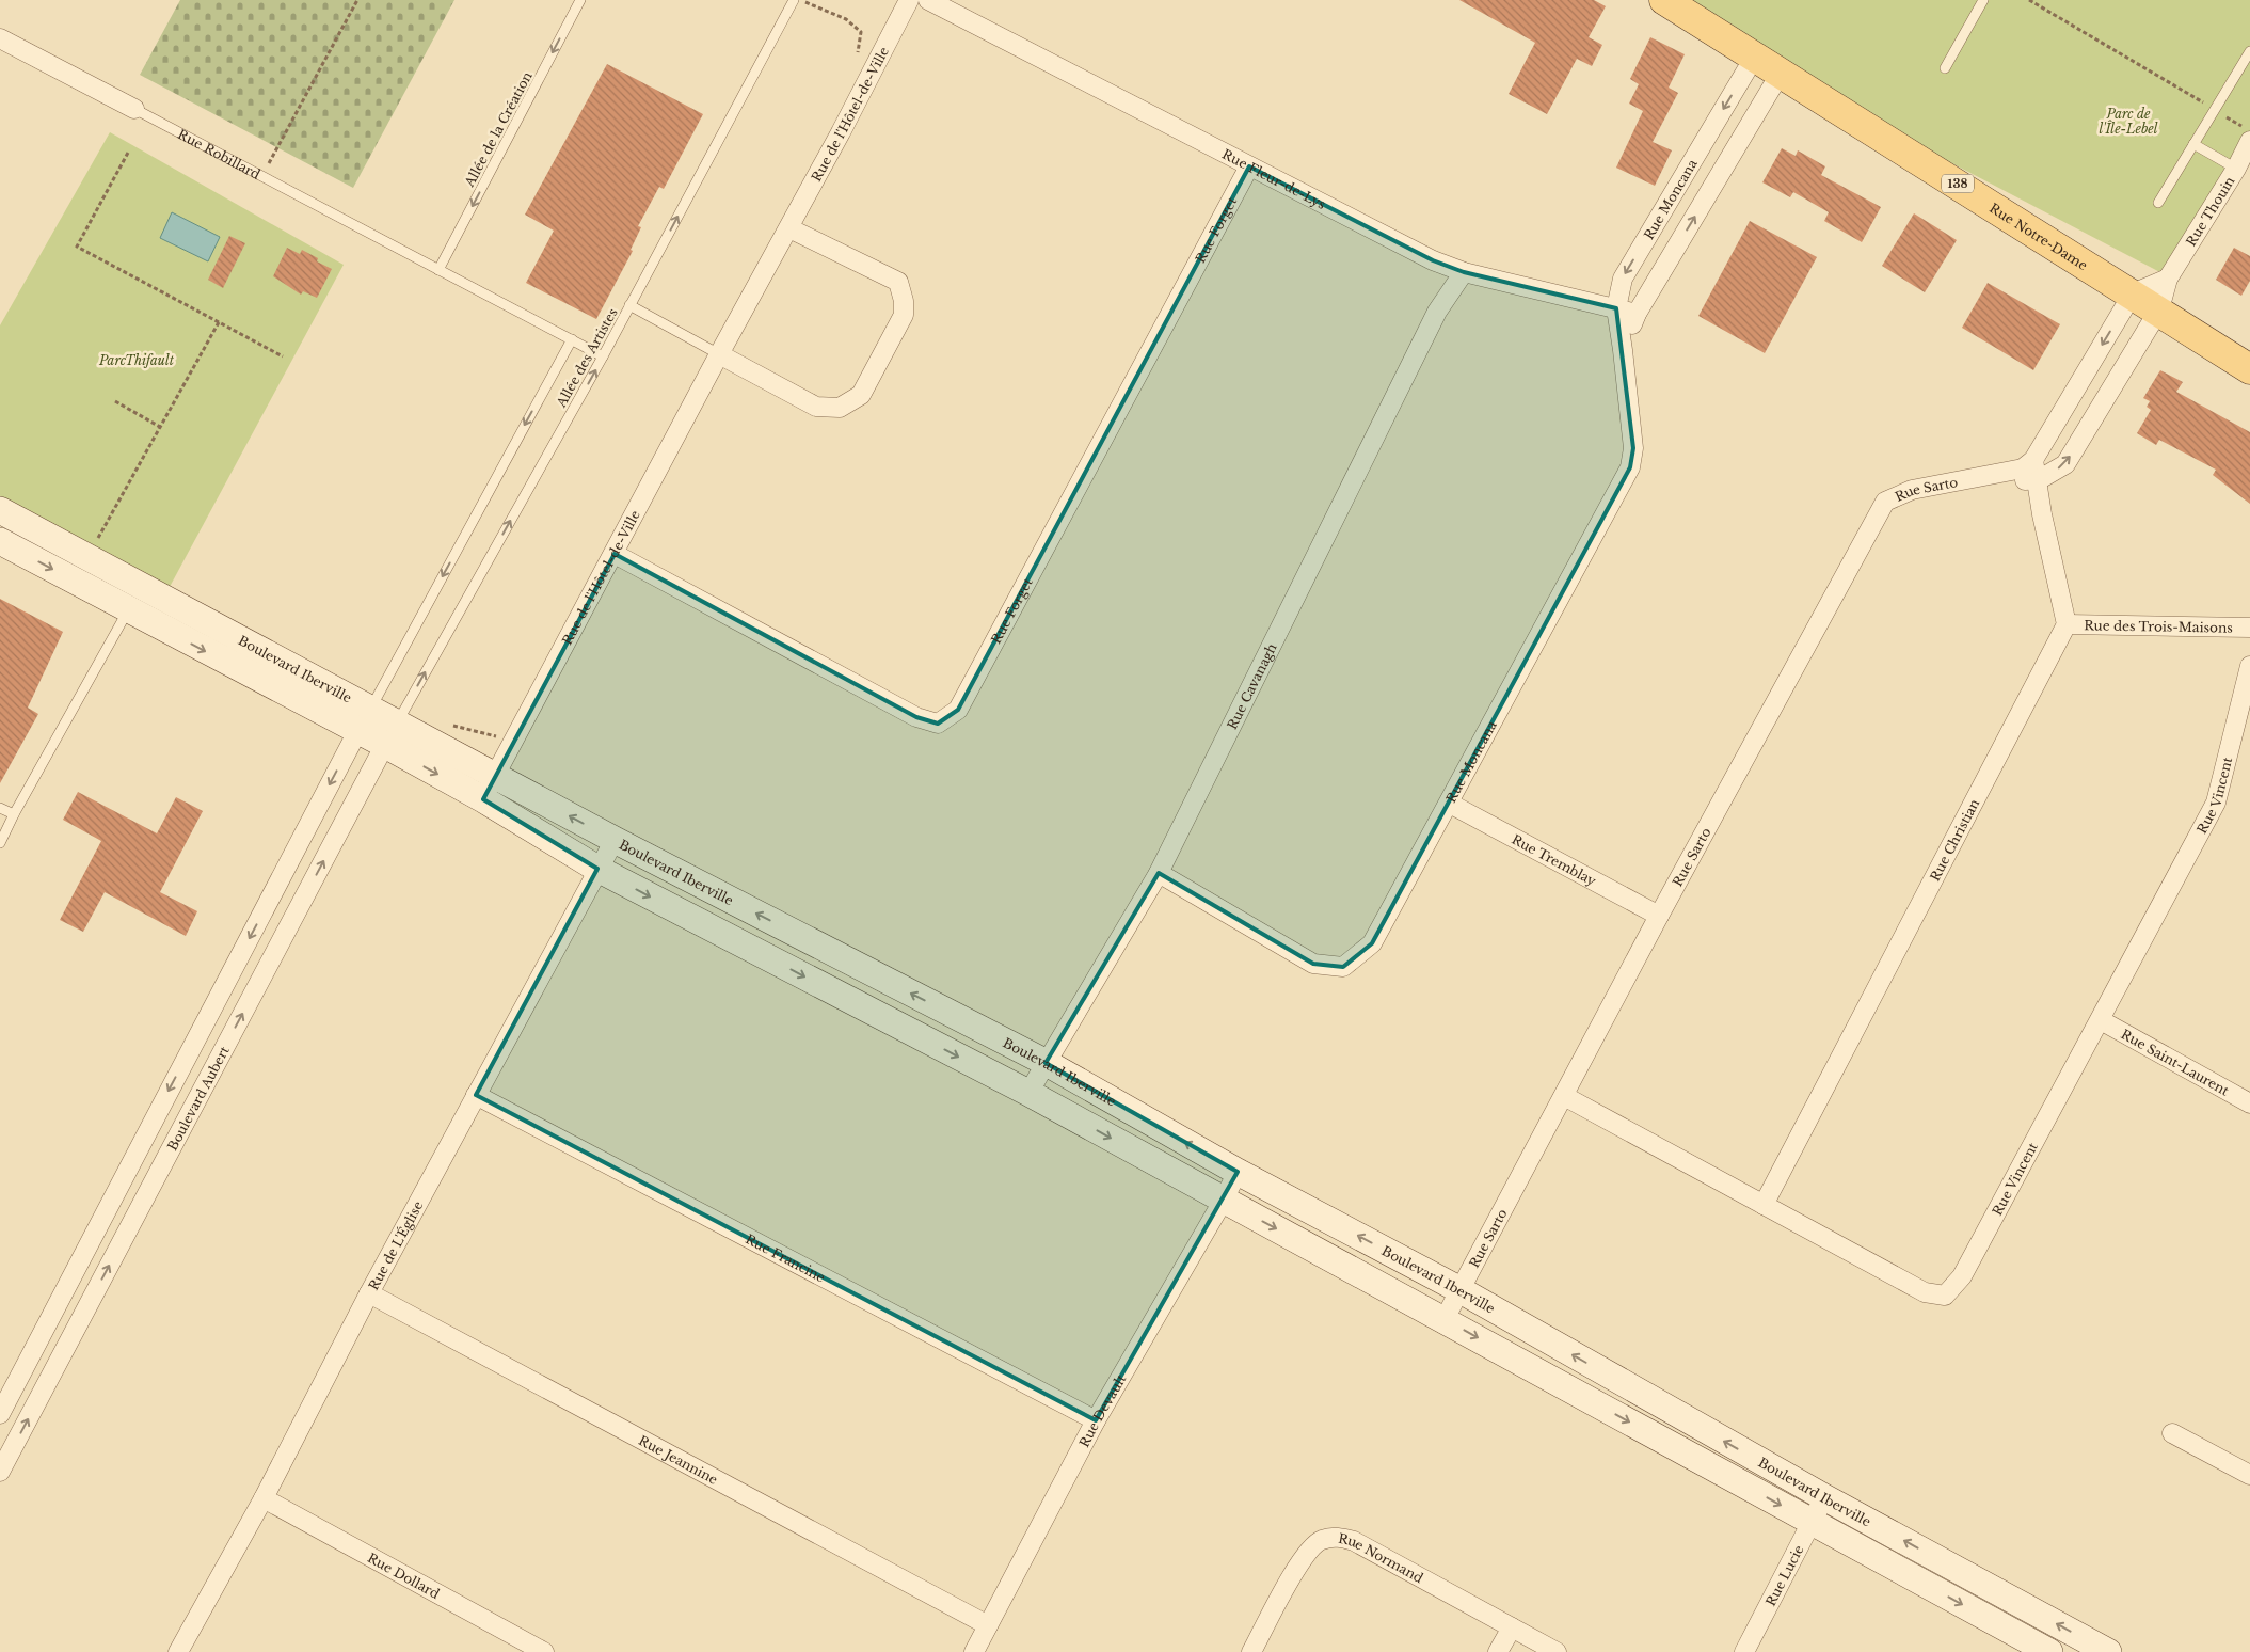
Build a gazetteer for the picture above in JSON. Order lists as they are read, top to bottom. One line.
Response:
{"streets":{"main road":["138","Rue Notre-Dame"],"street":["Rue de l'Hôtel-de-Ville","Rue Robillard","Rue Fleur-de-Lys","Rue Moncana","Rue Thouin","Rue Forget","Rue Sarto","Rue des Trois-Maisons","Boulevard Iberville","Rue Cavanagh","Rue Vincent","Rue Christian","Rue Tremblay","Rue Saint-Laurent","Boulevard Aubert","Rue de L'Église","Rue Francine","Rue Devault","Rue Jeannine","Rue Normand","Rue Dollard","Rue Lucie"],"lane":["Allée de la Création","Allée des Artistes"]},"crossings":[["Rue de l'Hôtel-de-Ville","Rue Forget"],["Rue de l'Hôtel-de-Ville","Boulevard Iberville"],["Allée de la Création","Rue Robillard"],["Rue Robillard","Allée des Artistes"],["Rue Fleur-de-Lys","Rue Moncana"],["Rue Fleur-de-Lys","Rue Forget"],["Rue Fleur-de-Lys","Rue Cavanagh"],["Rue Moncana","Rue Notre-Dame"],["Rue Moncana","Rue Cavanagh"],["Rue Moncana","Rue Tremblay"],["Rue Thouin","Rue Notre-Dame"],["Rue Notre-Dame","Rue Sarto"],["Allée des Artistes","Boulevard Iberville"],["Allée des Artistes","Boulevard Aubert"],["Rue Sarto","Boulevard Iberville"],["Rue Sarto","Rue Vincent"],["Rue Sarto","Rue Tremblay"],["Rue des Trois-Maisons","Rue Christian"],["Boulevard Iberville","Rue Cavanagh"],["Boulevard Iberville","Boulevard Aubert"],["Boulevard Iberville","Rue de L'Église"],["Boulevard Iberville","Rue Devault"],["Boulevard Iberville","Rue Lucie"],["Rue Vincent","Rue Christian"],["Rue Vincent","Rue Saint-Laurent"],["Rue de L'Église","Rue Francine"],["Rue de L'Église","Rue Jeannine"],["Rue de L'Église","Rue Dollard"],["Rue Francine","Rue Devault"],["Rue Devault","Rue Jeannine"]],"one_way":["Allée de la Création"],"parks":["Parc de l'Île-Lebel","ParcThifault"]}
